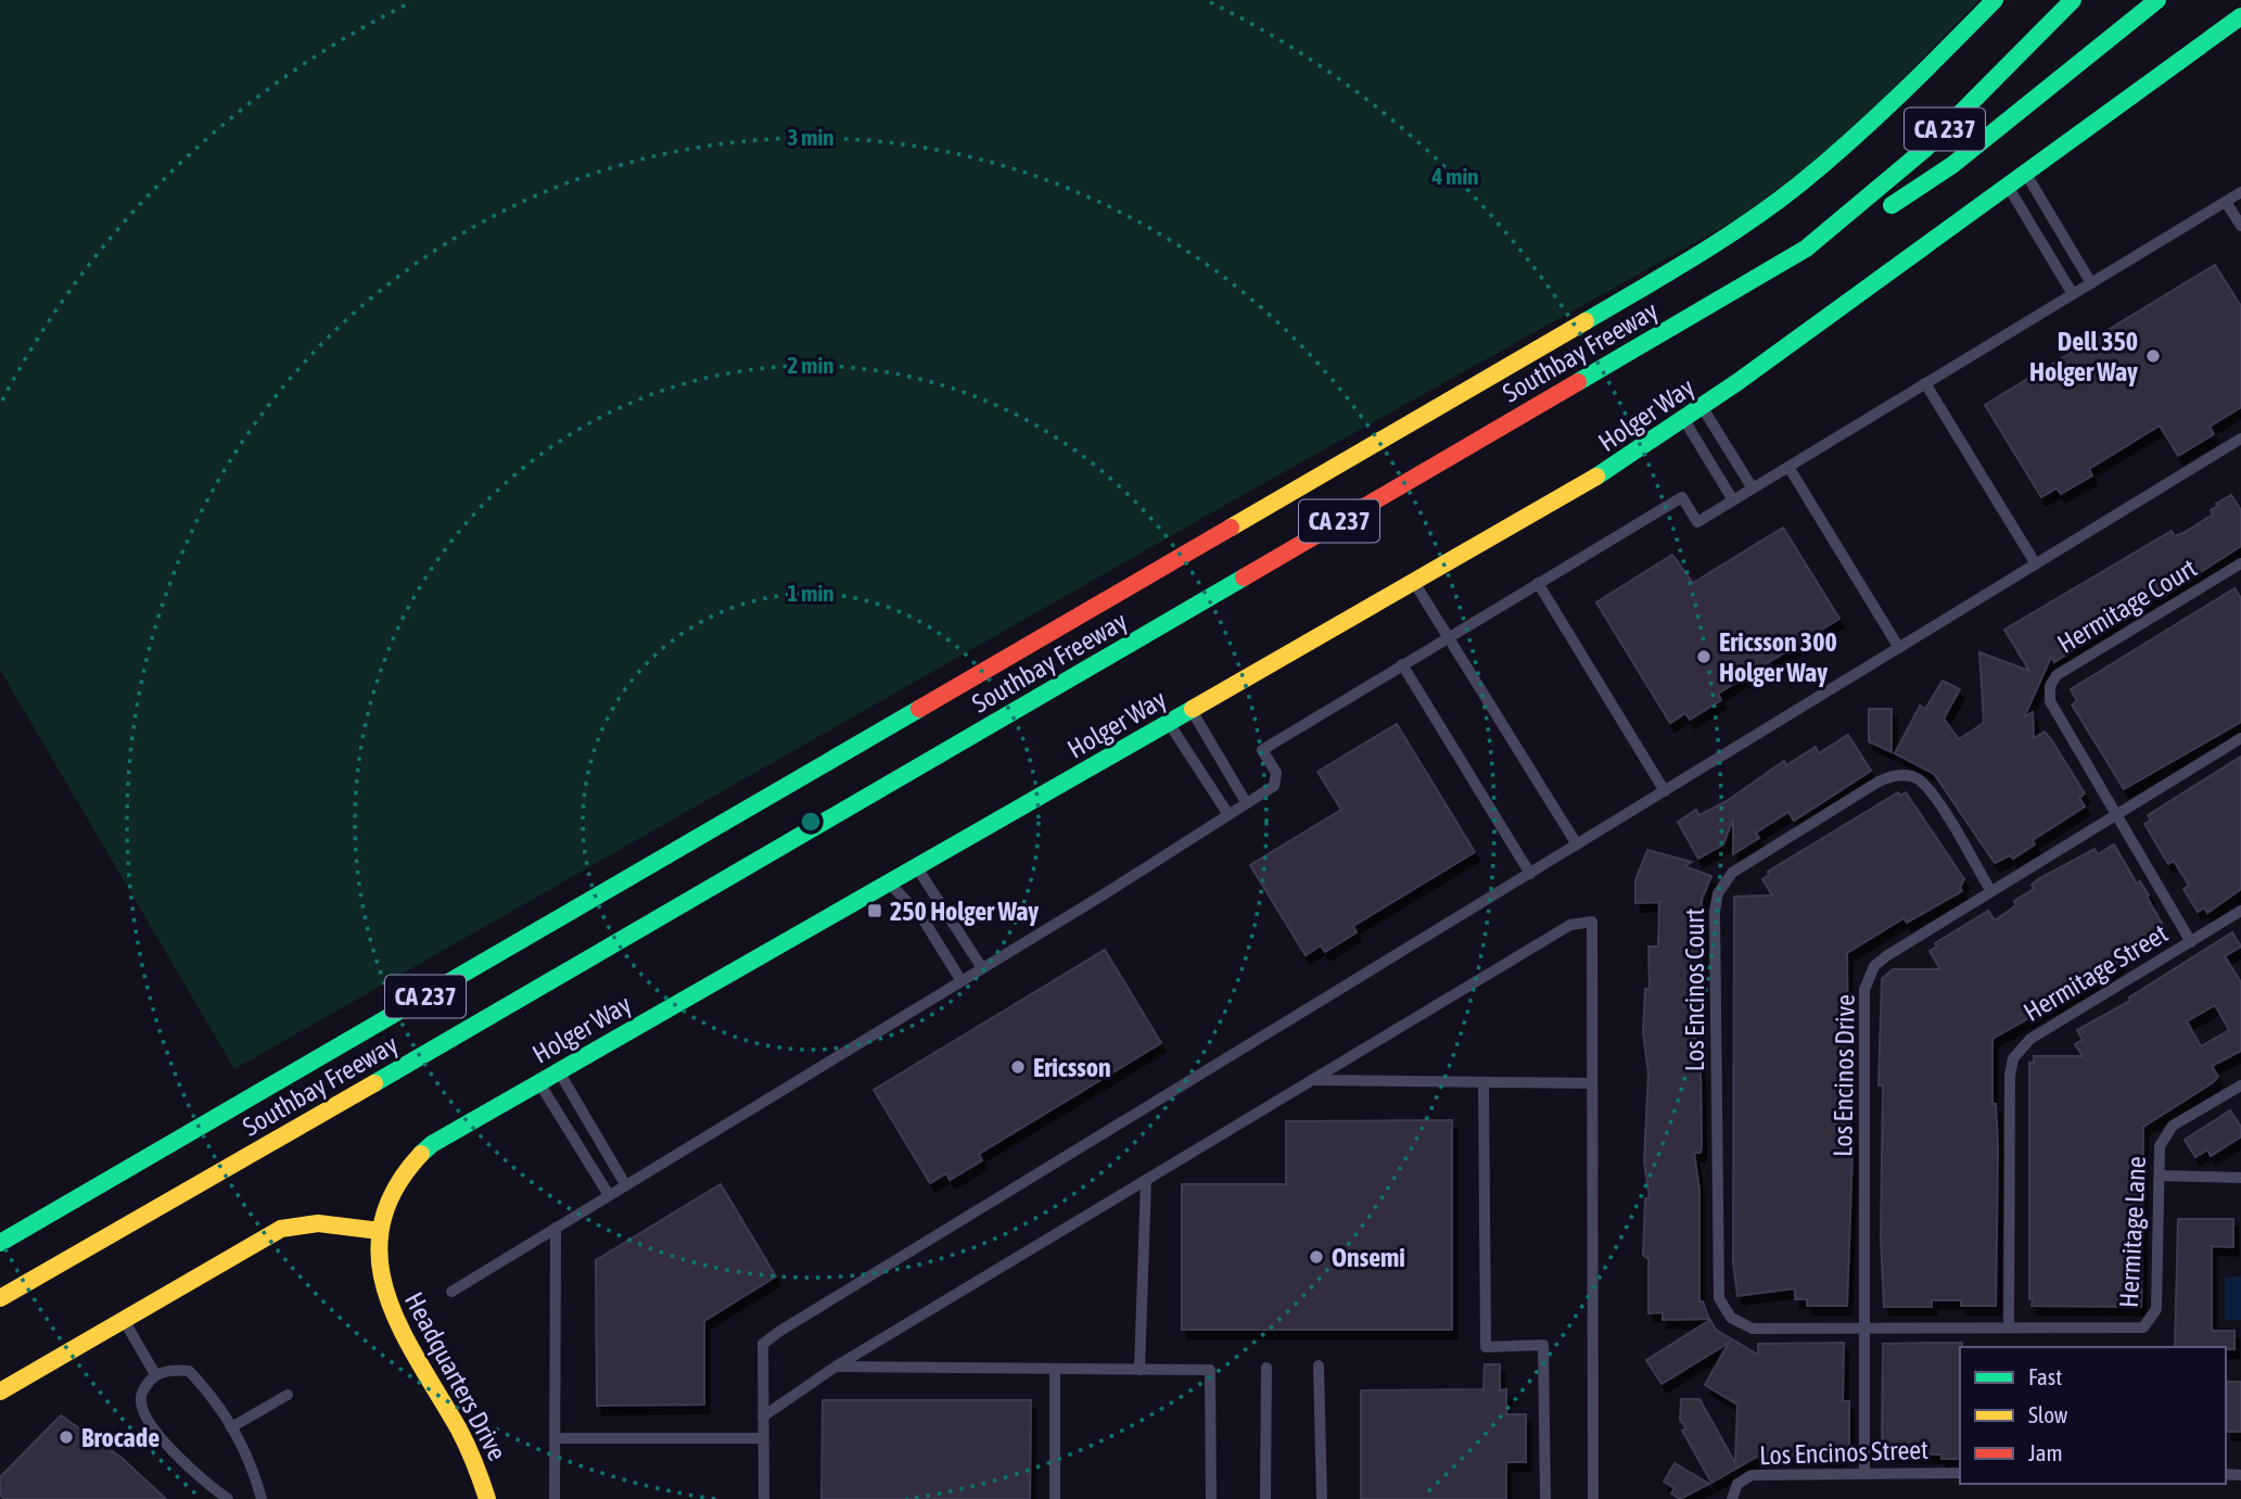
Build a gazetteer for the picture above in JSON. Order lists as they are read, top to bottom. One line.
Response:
{"streets":{"main road":["CA 237","Southbay Freeway","Holger Way","Headquarters Drive"],"lane":["Hermitage Court","Hermitage Street","Los Encinos Court","Los Encinos Drive","Hermitage Lane","Los Encinos Street"]},"crossings":[["Holger Way","Headquarters Drive"],["Hermitage Court","Los Encinos Drive"],["Hermitage Street","Hermitage Lane"],["Los Encinos Court","Los Encinos Drive"],["Los Encinos Court","Hermitage Lane"],["Los Encinos Drive","Hermitage Lane"],["Los Encinos Drive","Los Encinos Street"]],"places":{"other":["Dell 350 Holger Way","Ericsson 300 Holger Way","Ericsson","Onsemi","Brocade"],"transit":["250 Holger Way"]},"legend":["Fast","Slow","Jam"],"rings":["3 min","4 min","2 min","1 min"]}
